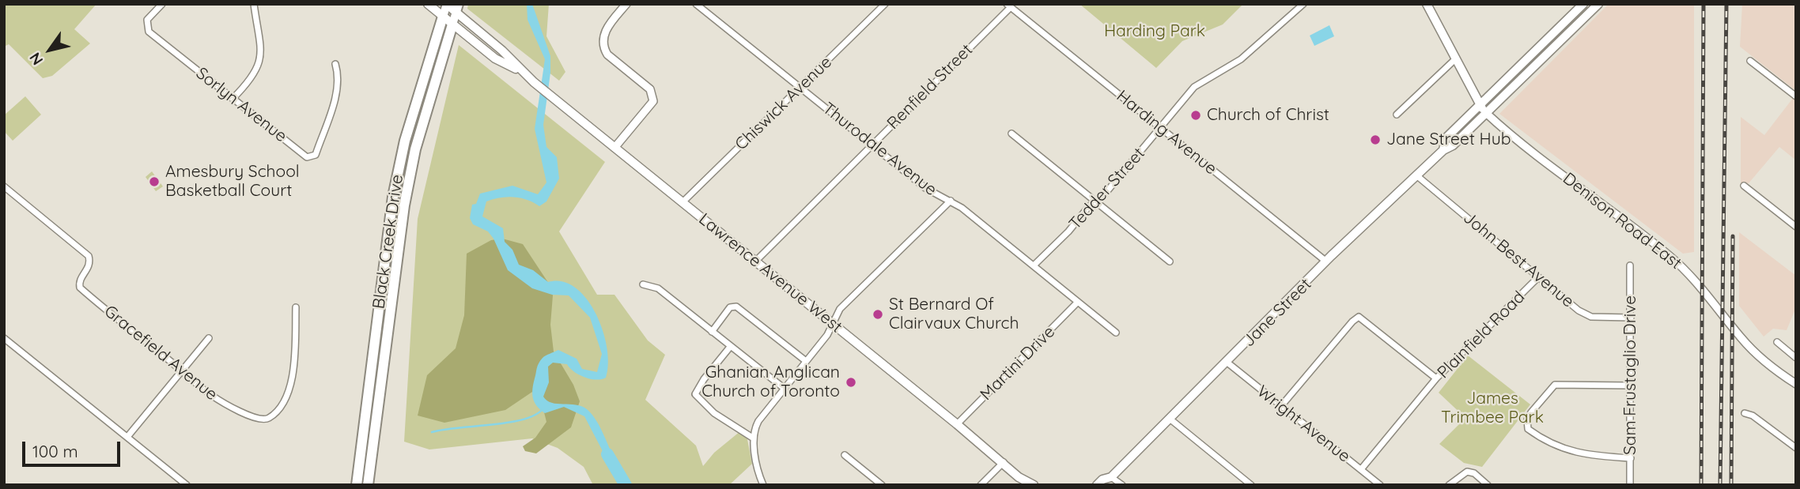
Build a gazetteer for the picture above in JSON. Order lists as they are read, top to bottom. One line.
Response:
{"streets":{"highway":["Black Creek Drive"],"main road":["Lawrence Avenue West","Jane Street"],"street":["Renfield Street","Chiswick Avenue","Sorlyn Avenue","Harding Avenue","Thurodale Avenue","Tedder Street","Denison Road East","John Best Avenue","Plainfield Road","Gracefield Avenue","Martini Drive","Sam Frustaglio Drive","Wright Avenue"]},"crossings":[["Renfield Street","Harding Avenue"],["Renfield Street","Thurodale Avenue"],["Renfield Street","Lawrence Avenue West"],["Chiswick Avenue","Thurodale Avenue"],["Chiswick Avenue","Lawrence Avenue West"],["Harding Avenue","Tedder Street"],["Harding Avenue","Jane Street"],["Thurodale Avenue","Tedder Street"],["Thurodale Avenue","Martini Drive"],["Denison Road East","Jane Street"],["Black Creek Drive","Lawrence Avenue West"],["John Best Avenue","Jane Street"],["John Best Avenue","Plainfield Road"],["John Best Avenue","Sam Frustaglio Drive"],["Lawrence Avenue West","Martini Drive"],["Jane Street","Wright Avenue"],["Plainfield Road","Wright Avenue"]],"parks":["Harding Park","James Trimbee Park"],"places":["Church of Christ","Jane Street Hub","Amesbury School Basketball Court","St Bernard Of Clairvaux Church","Ghanian Anglican Church of Toronto"],"scale_bar":"100 m","north":"bottom left"}
